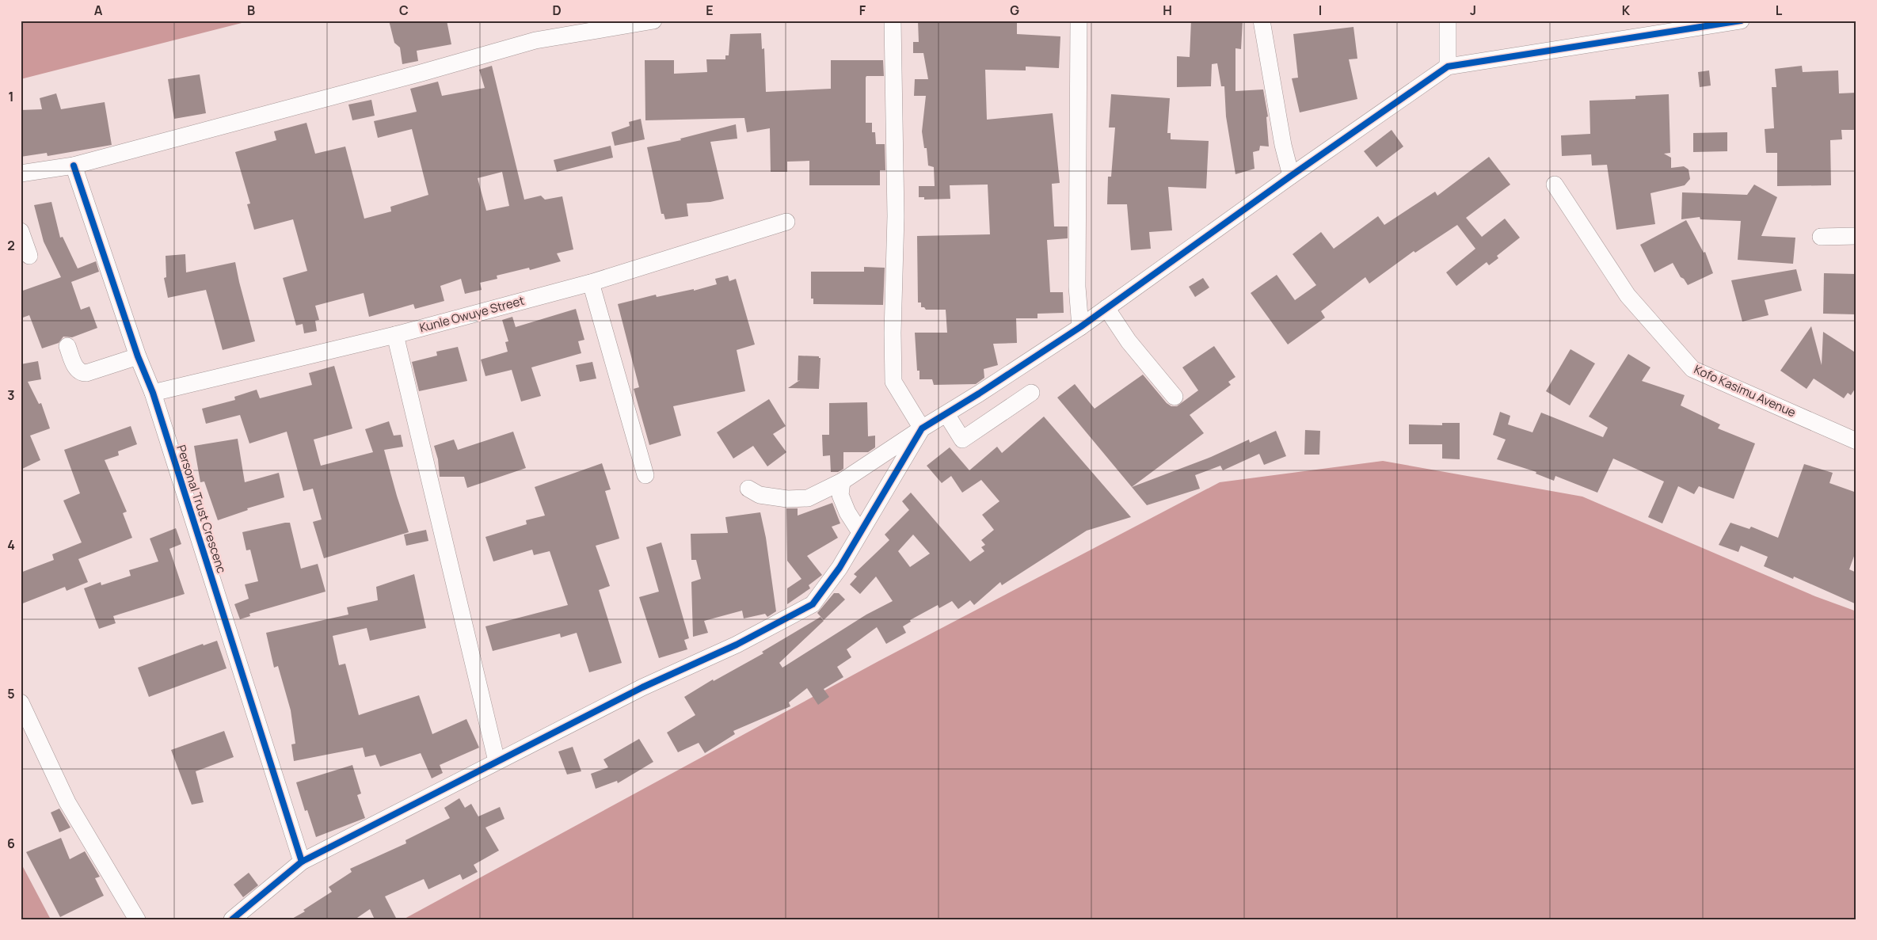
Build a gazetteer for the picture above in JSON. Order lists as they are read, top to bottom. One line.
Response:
{"streets":{"street":["Kunle Owuye Street","Kofo Kasimu Avenue","Personal Trust Crescenc"]},"crossings":[["Kunle Owuye Street","Personal Trust Crescenc"]],"grid":{"columns":["A","B","C","D","E","F","G","H","I","J","K","L"],"rows":["1","2","3","4","5","6"]}}
